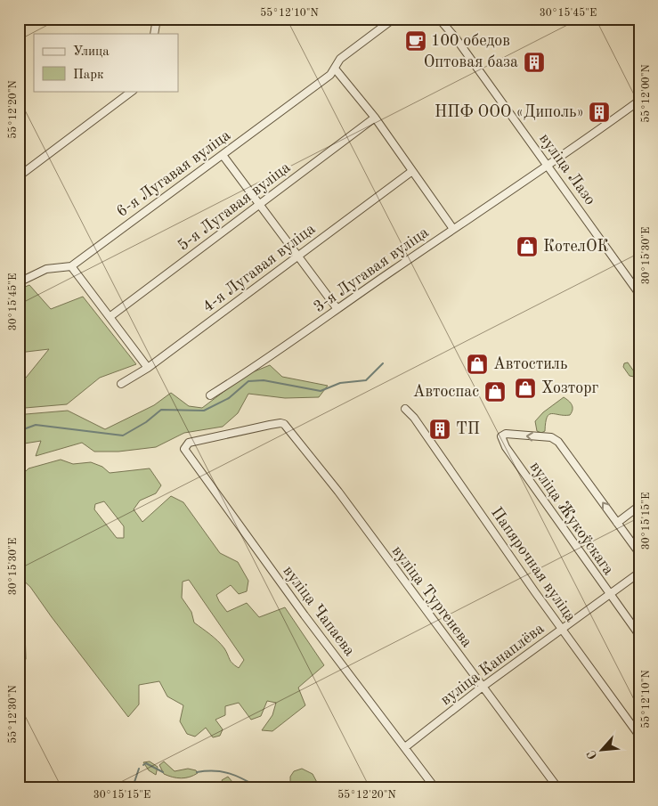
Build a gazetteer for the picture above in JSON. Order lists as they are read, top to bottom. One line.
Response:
{"streets":{"street":["вуліца Лазо","6-я Лугавая вуліца","5-я Лугавая вуліца","4-я Лугавая вуліца","3-я Лугавая вуліца","вуліца Жукоўскага","Папярочная вуліца","вуліца Тургенева","вуліца Чапаева","вуліца Канаплёва"]},"crossings":[["вуліца Лазо","3-я Лугавая вуліца"],["вуліца Жукоўскага","вуліца Канаплёва"],["Папярочная вуліца","вуліца Канаплёва"],["вуліца Тургенева","вуліца Чапаева"],["вуліца Тургенева","вуліца Канаплёва"],["вуліца Чапаева","вуліца Канаплёва"]],"places":{"cafe":["100 обедов"],"building":["Оптовая база","НПФ ООО «Диполь»","ТП"],"shop":["КотелОК","Автостиль","Хозторг","Автоспас"]},"legend":["Улица","Парк"],"north":"bottom left","coordinates":["55°12'10\"N","30°15'45\"E","55°12'00\"N","55°12'20\"N","30°15'30\"E","30°15'15\"E","55°12'30\"N"]}
